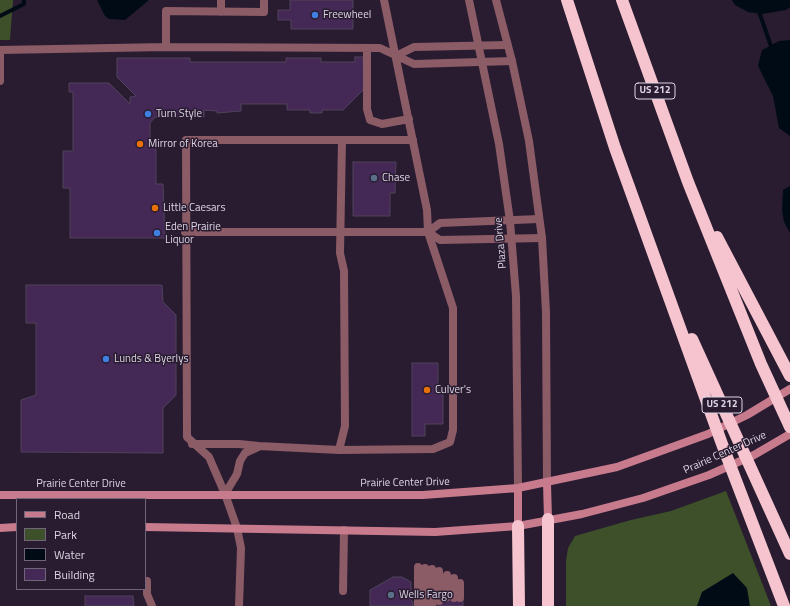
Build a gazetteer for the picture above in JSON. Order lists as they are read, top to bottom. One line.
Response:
{"streets":{"highway":["US 212"],"main road":["Prairie Center Drive"],"street":["Plaza Drive"]},"crossings":[["Plaza Drive","Prairie Center Drive"]],"places":["Freewheel","Turn Style","Mirror of Korea","Chase","Little Caesars","Eden Prairie Liquor","Lunds & Byerlys","Culver's","Wells Fargo"],"legend":["Road","Park","Water","Building"]}
